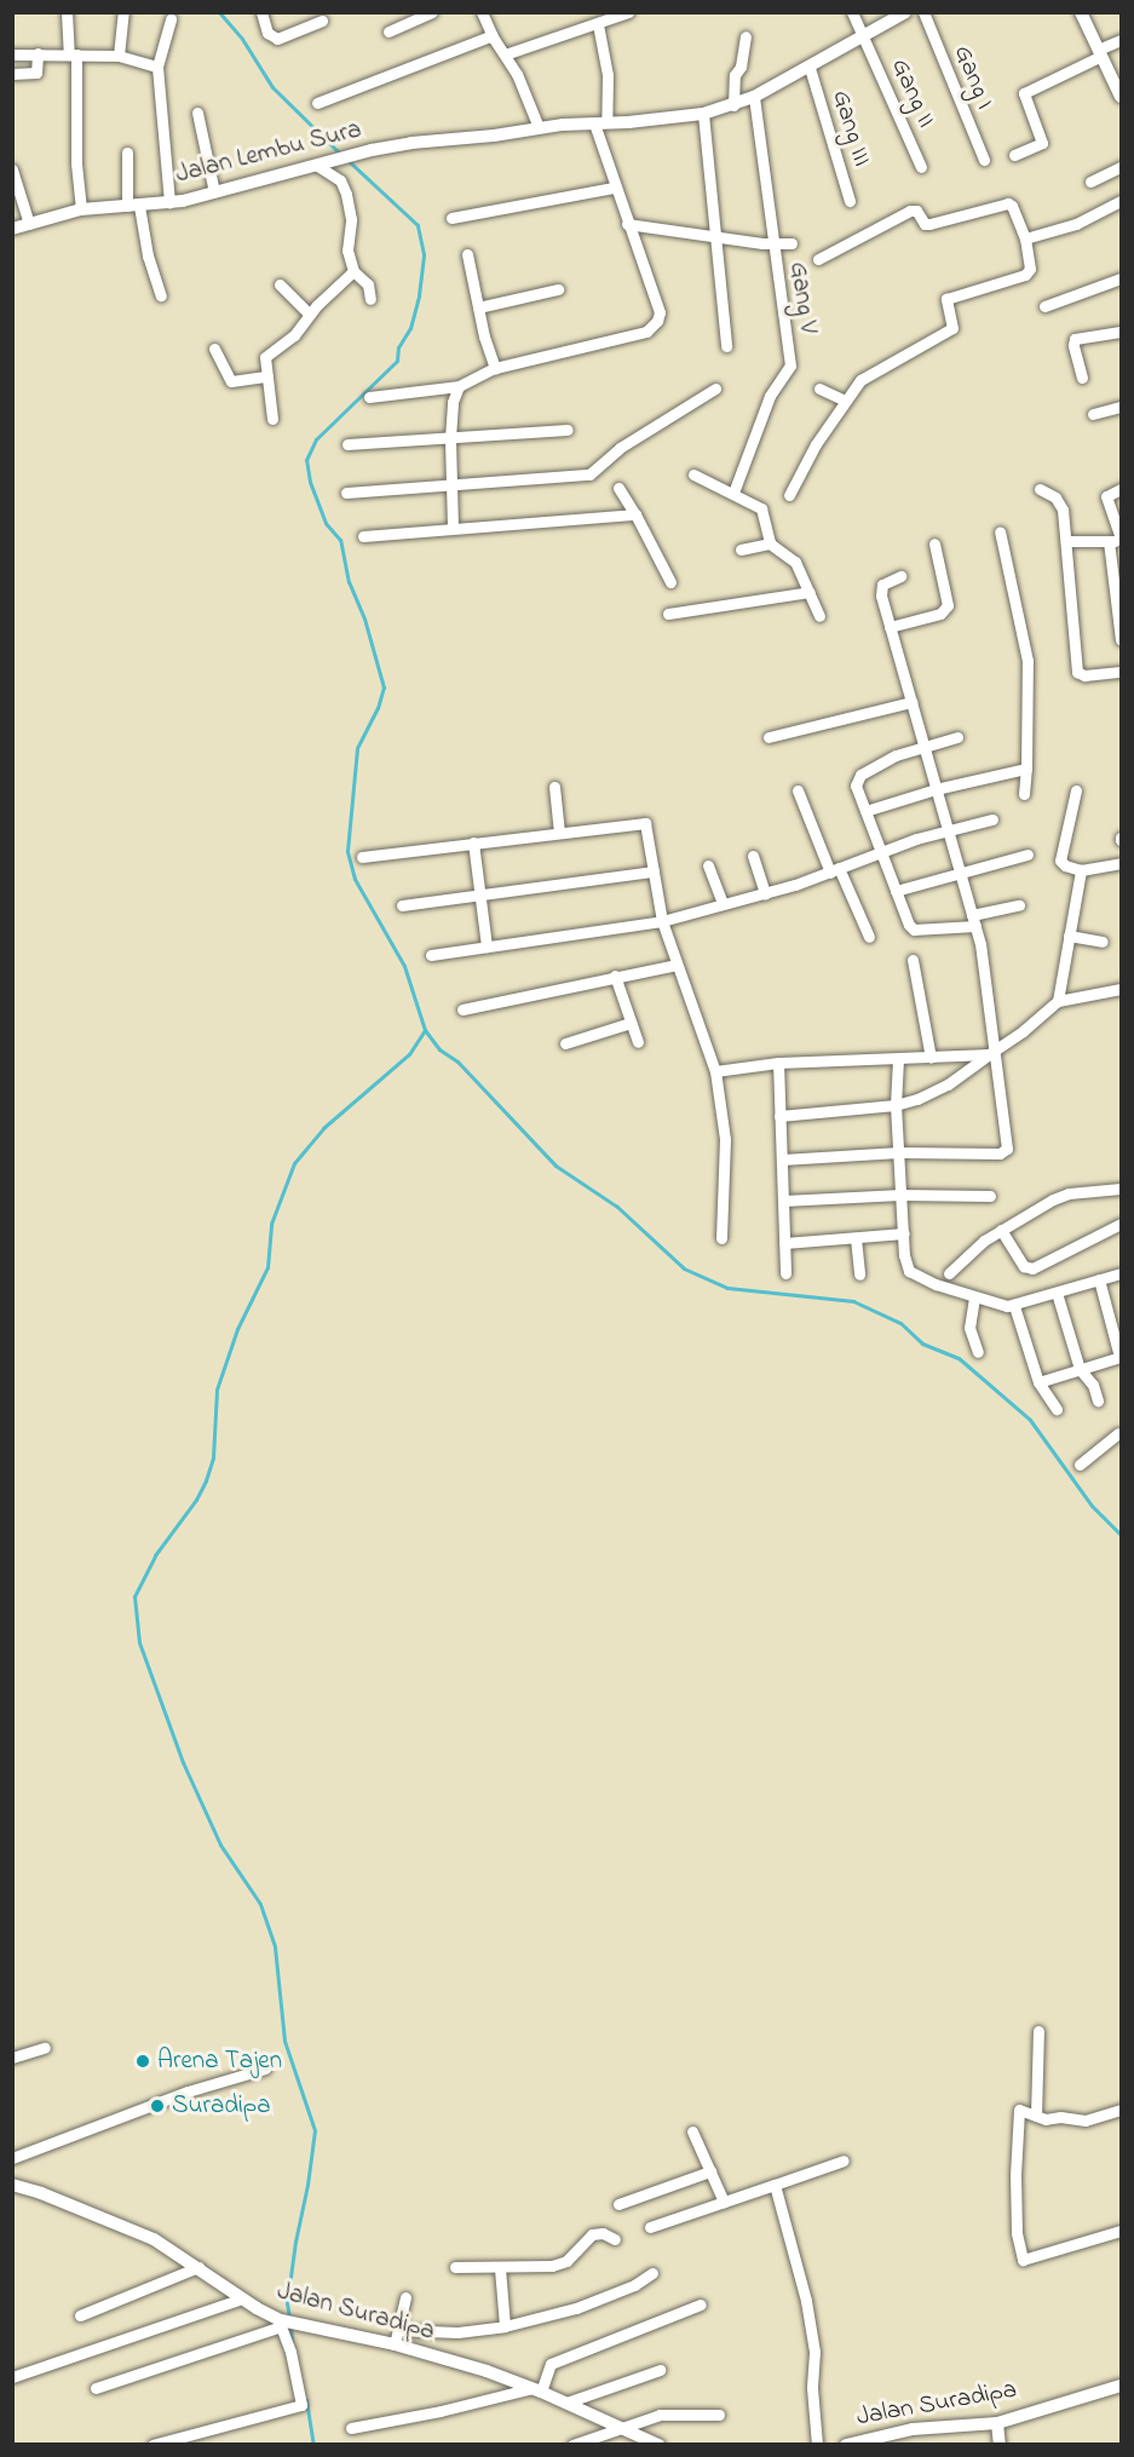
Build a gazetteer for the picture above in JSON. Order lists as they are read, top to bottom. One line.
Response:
{"streets":{"street":["Gang I","Gang II","Gang III","Jalan Lembu Sura","Gang V","Jalan Suradipa"]},"crossings":[["Gang II","Jalan Lembu Sura"],["Gang III","Jalan Lembu Sura"],["Jalan Lembu Sura","Gang V"]],"places":["Arena Tajen","Suradipa"]}
